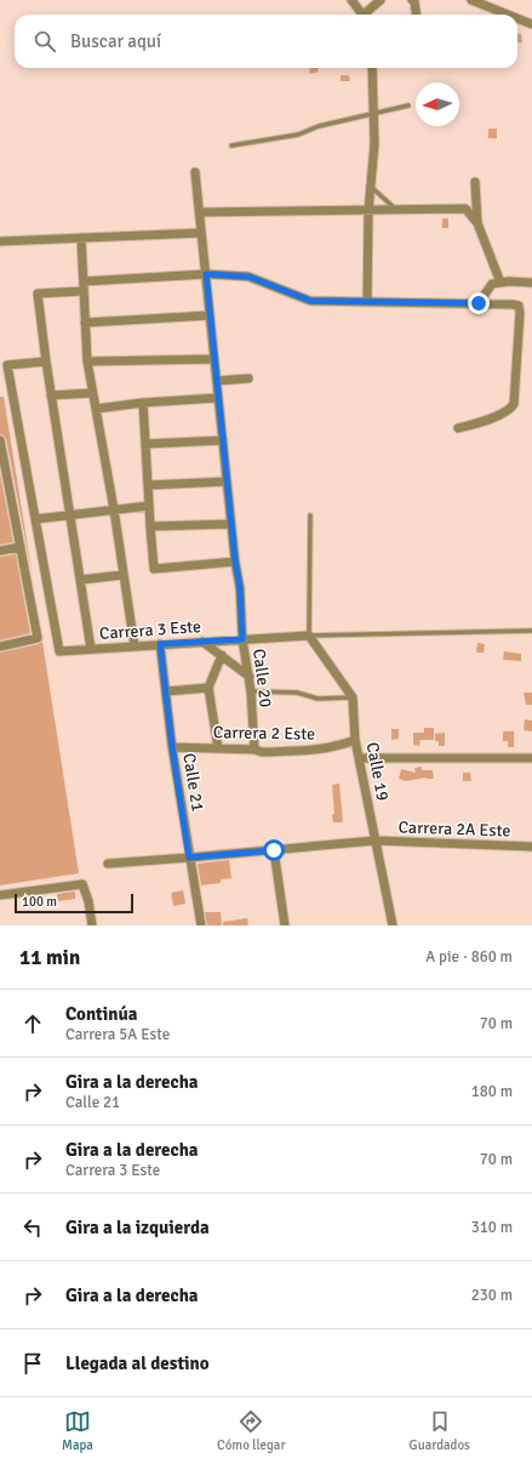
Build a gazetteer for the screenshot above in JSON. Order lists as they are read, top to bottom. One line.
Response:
{"streets":{"street":["Carrera 3 Este","Calle 20","Carrera 2 Este","Calle 19","Calle 21","Carrera 2A Este"]},"crossings":[["Carrera 3 Este","Calle 20"],["Carrera 3 Este","Calle 21"],["Calle 20","Carrera 2 Este"],["Carrera 2 Este","Calle 19"],["Carrera 2 Este","Calle 21"],["Calle 19","Carrera 2A Este"],["Calle 21","Carrera 2A Este"]],"scale_bar":"100 m","north":"left","page":{"search":"Buscar aquí","scale":"100 m","heading":["11 min","A pie · 860 m"],"list":[["Continúa","Carrera 5A Este","70 m"],["Gira a la derecha","Calle 21","180 m"],["Gira a la derecha","Carrera 3 Este","70 m"],["Gira a la izquierda","310 m"],["Gira a la derecha","230 m"],"Llegada al destino"],"nav":["Mapa","Cómo llegar","Guardados"]}}
